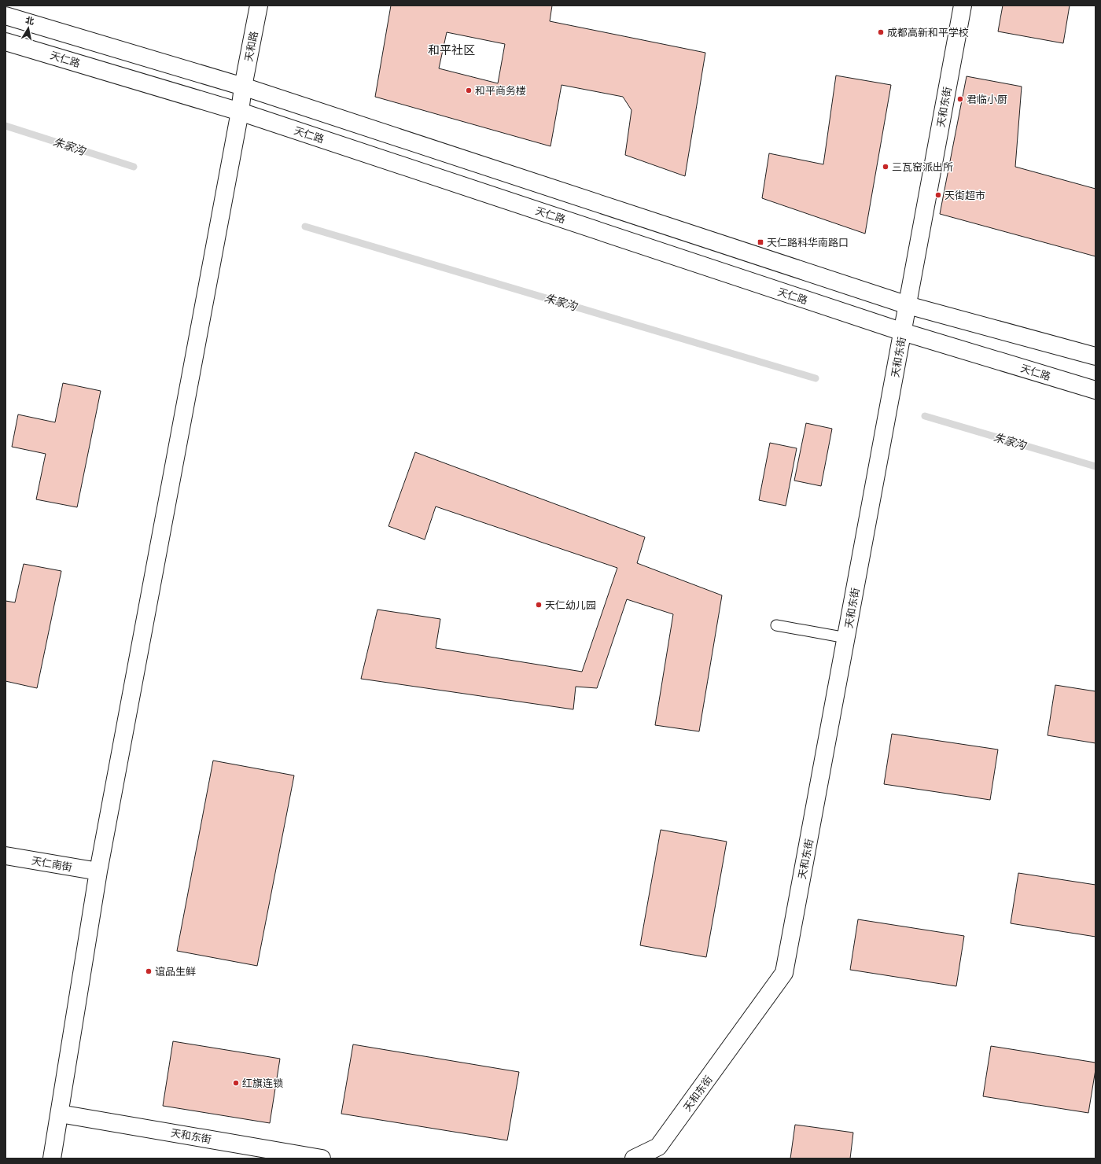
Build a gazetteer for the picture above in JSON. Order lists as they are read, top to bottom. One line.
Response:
{"streets":{"street":["天和路","天仁路","天和东街","天仁南街"]},"crossings":[["天和路","天仁路"],["天和路","天和东街"],["天和路","天仁南街"],["天仁路","天和东街"]],"districts":["和平社区"],"water":["朱家沟"],"places":{"other":["成都高新和平学校","和平商务楼","君临小厨","三瓦窑派出所","天街超市","天仁幼儿园","谊品生鲜","红旗连锁"],"transit":["天仁路科华南路口"]},"north":"top"}
